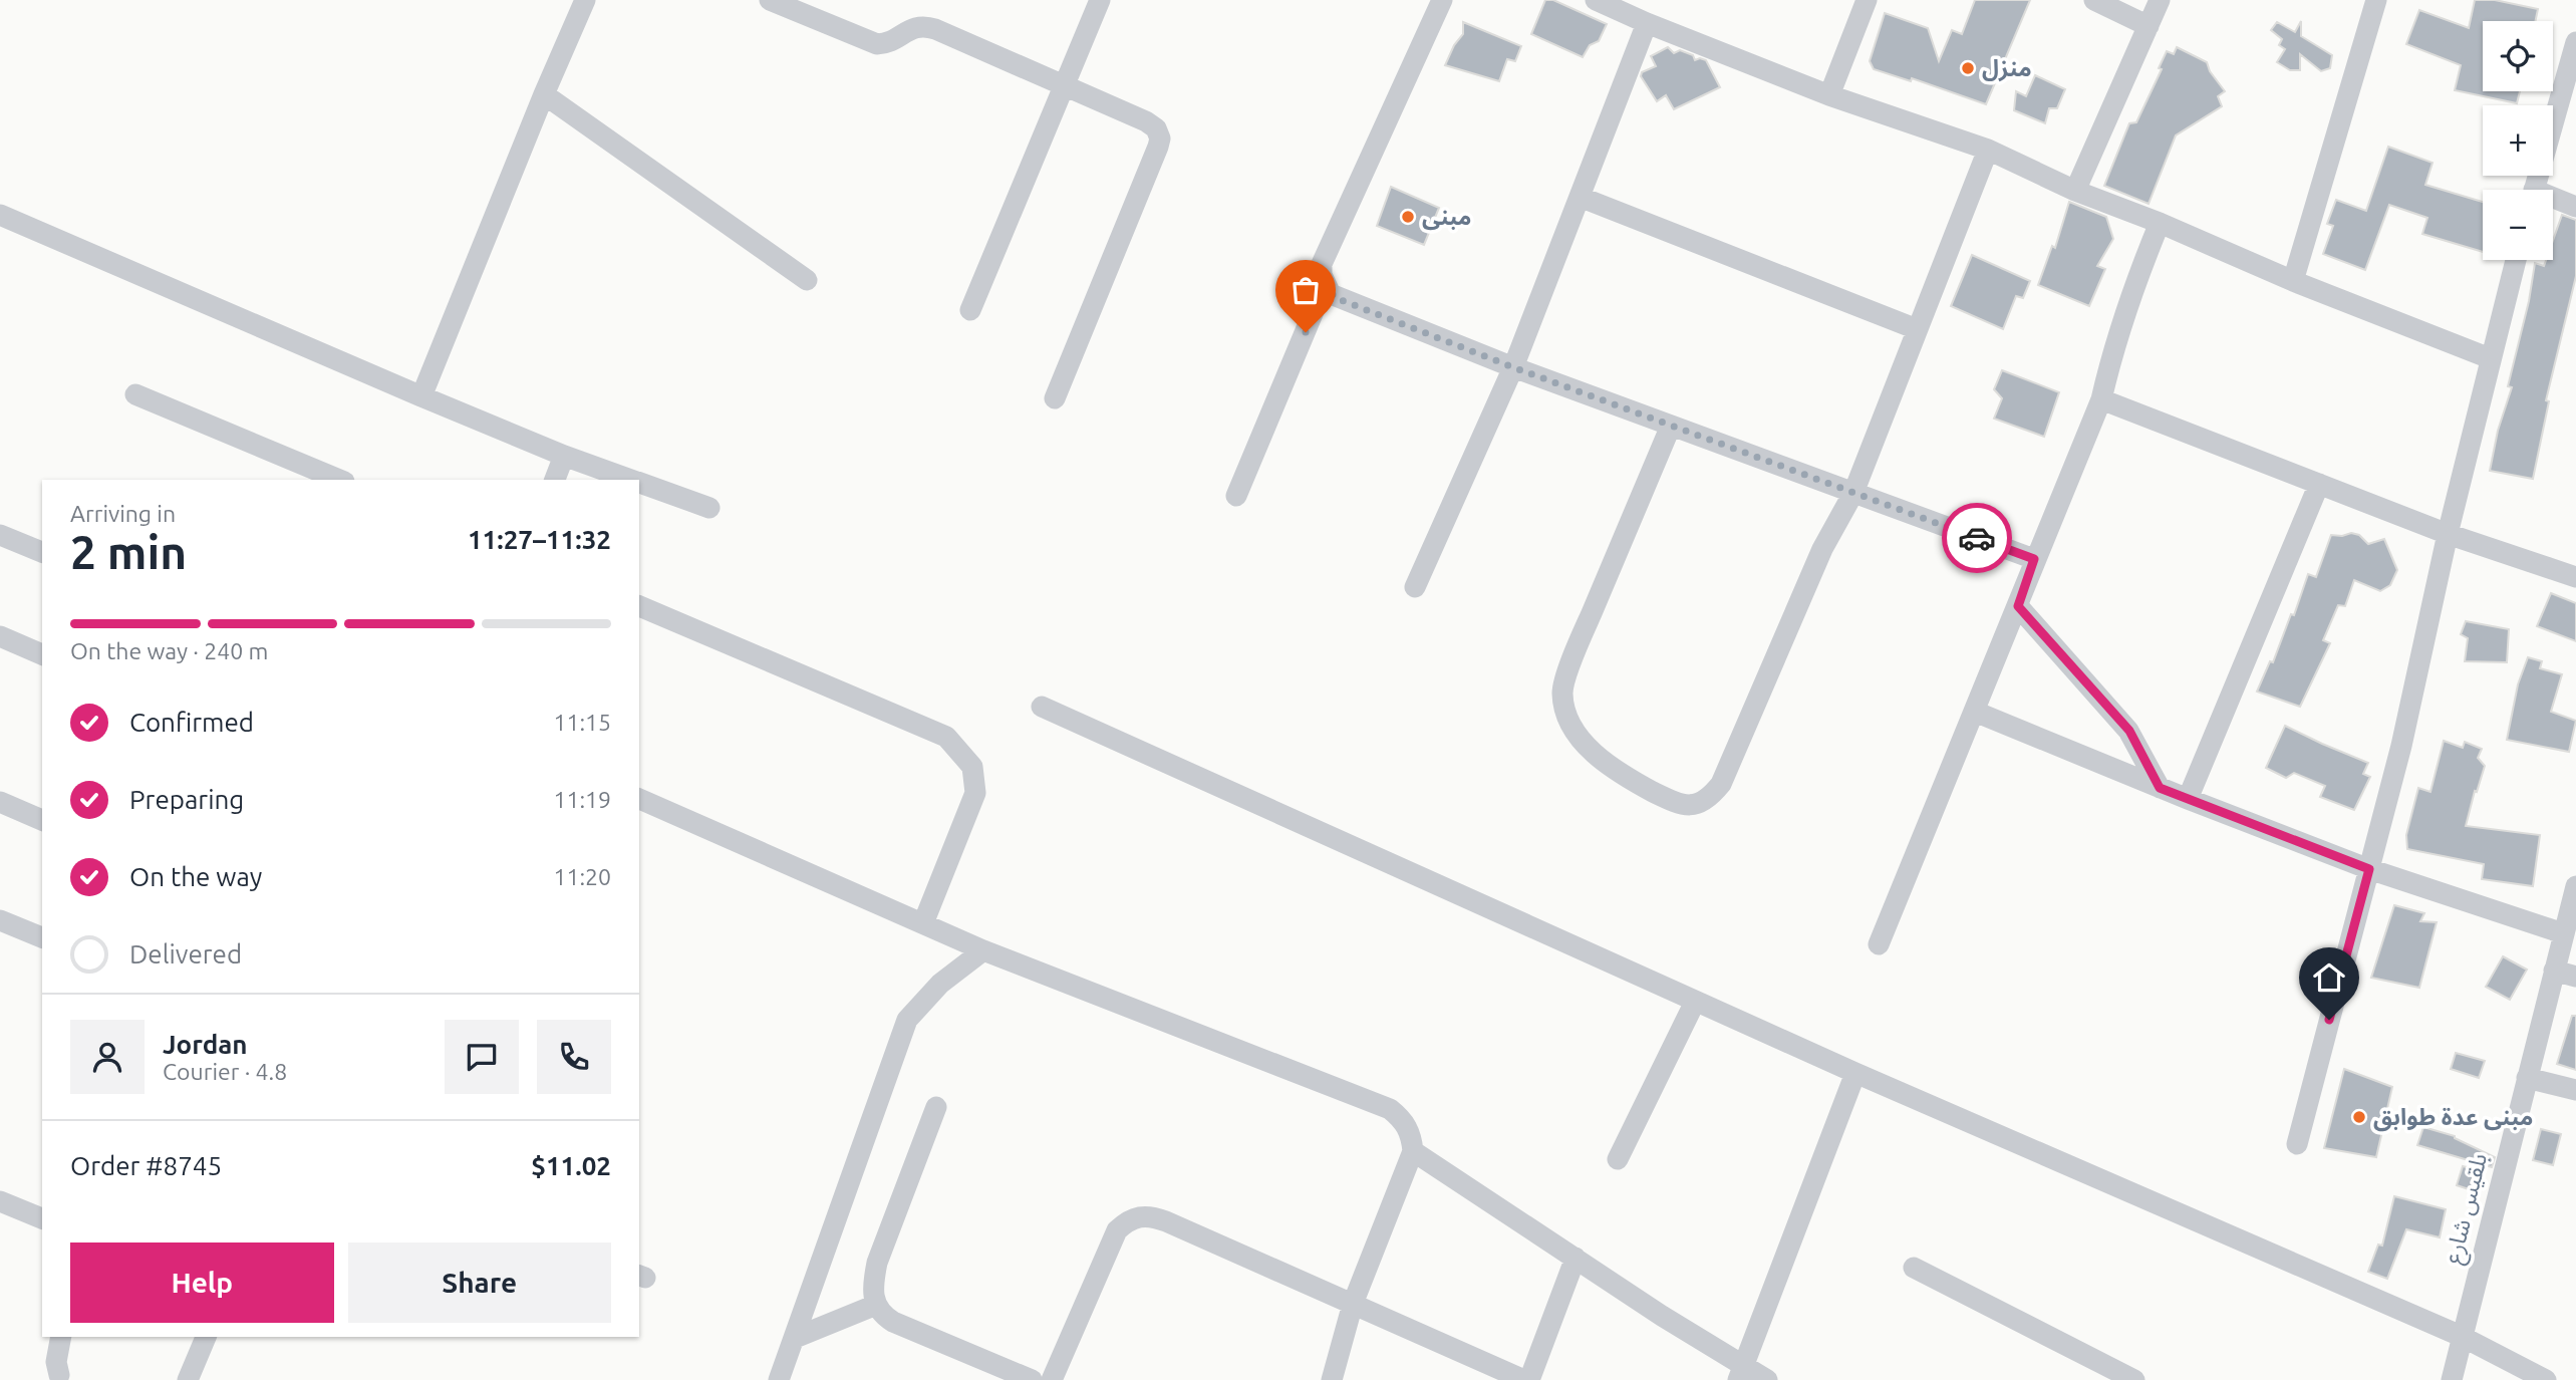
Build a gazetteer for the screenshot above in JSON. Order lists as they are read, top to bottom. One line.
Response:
{"streets":{"street":["بلقيس شارع"]},"places":["منزل","مبنى","مبنى عدة طوابق"],"page":{"map_buttons":["+","−"],"heading":["2 min","Arriving in","11:27–11:32"],"panel":["Jordan","Courier · 4.8","Order #8745","$11.02"],"bar":"On the way · 240 m","list":[["Confirmed","11:15"],["Preparing","11:19"],["On the way","11:20"],"Delivered"],"buttons":["Help","Share"]}}
